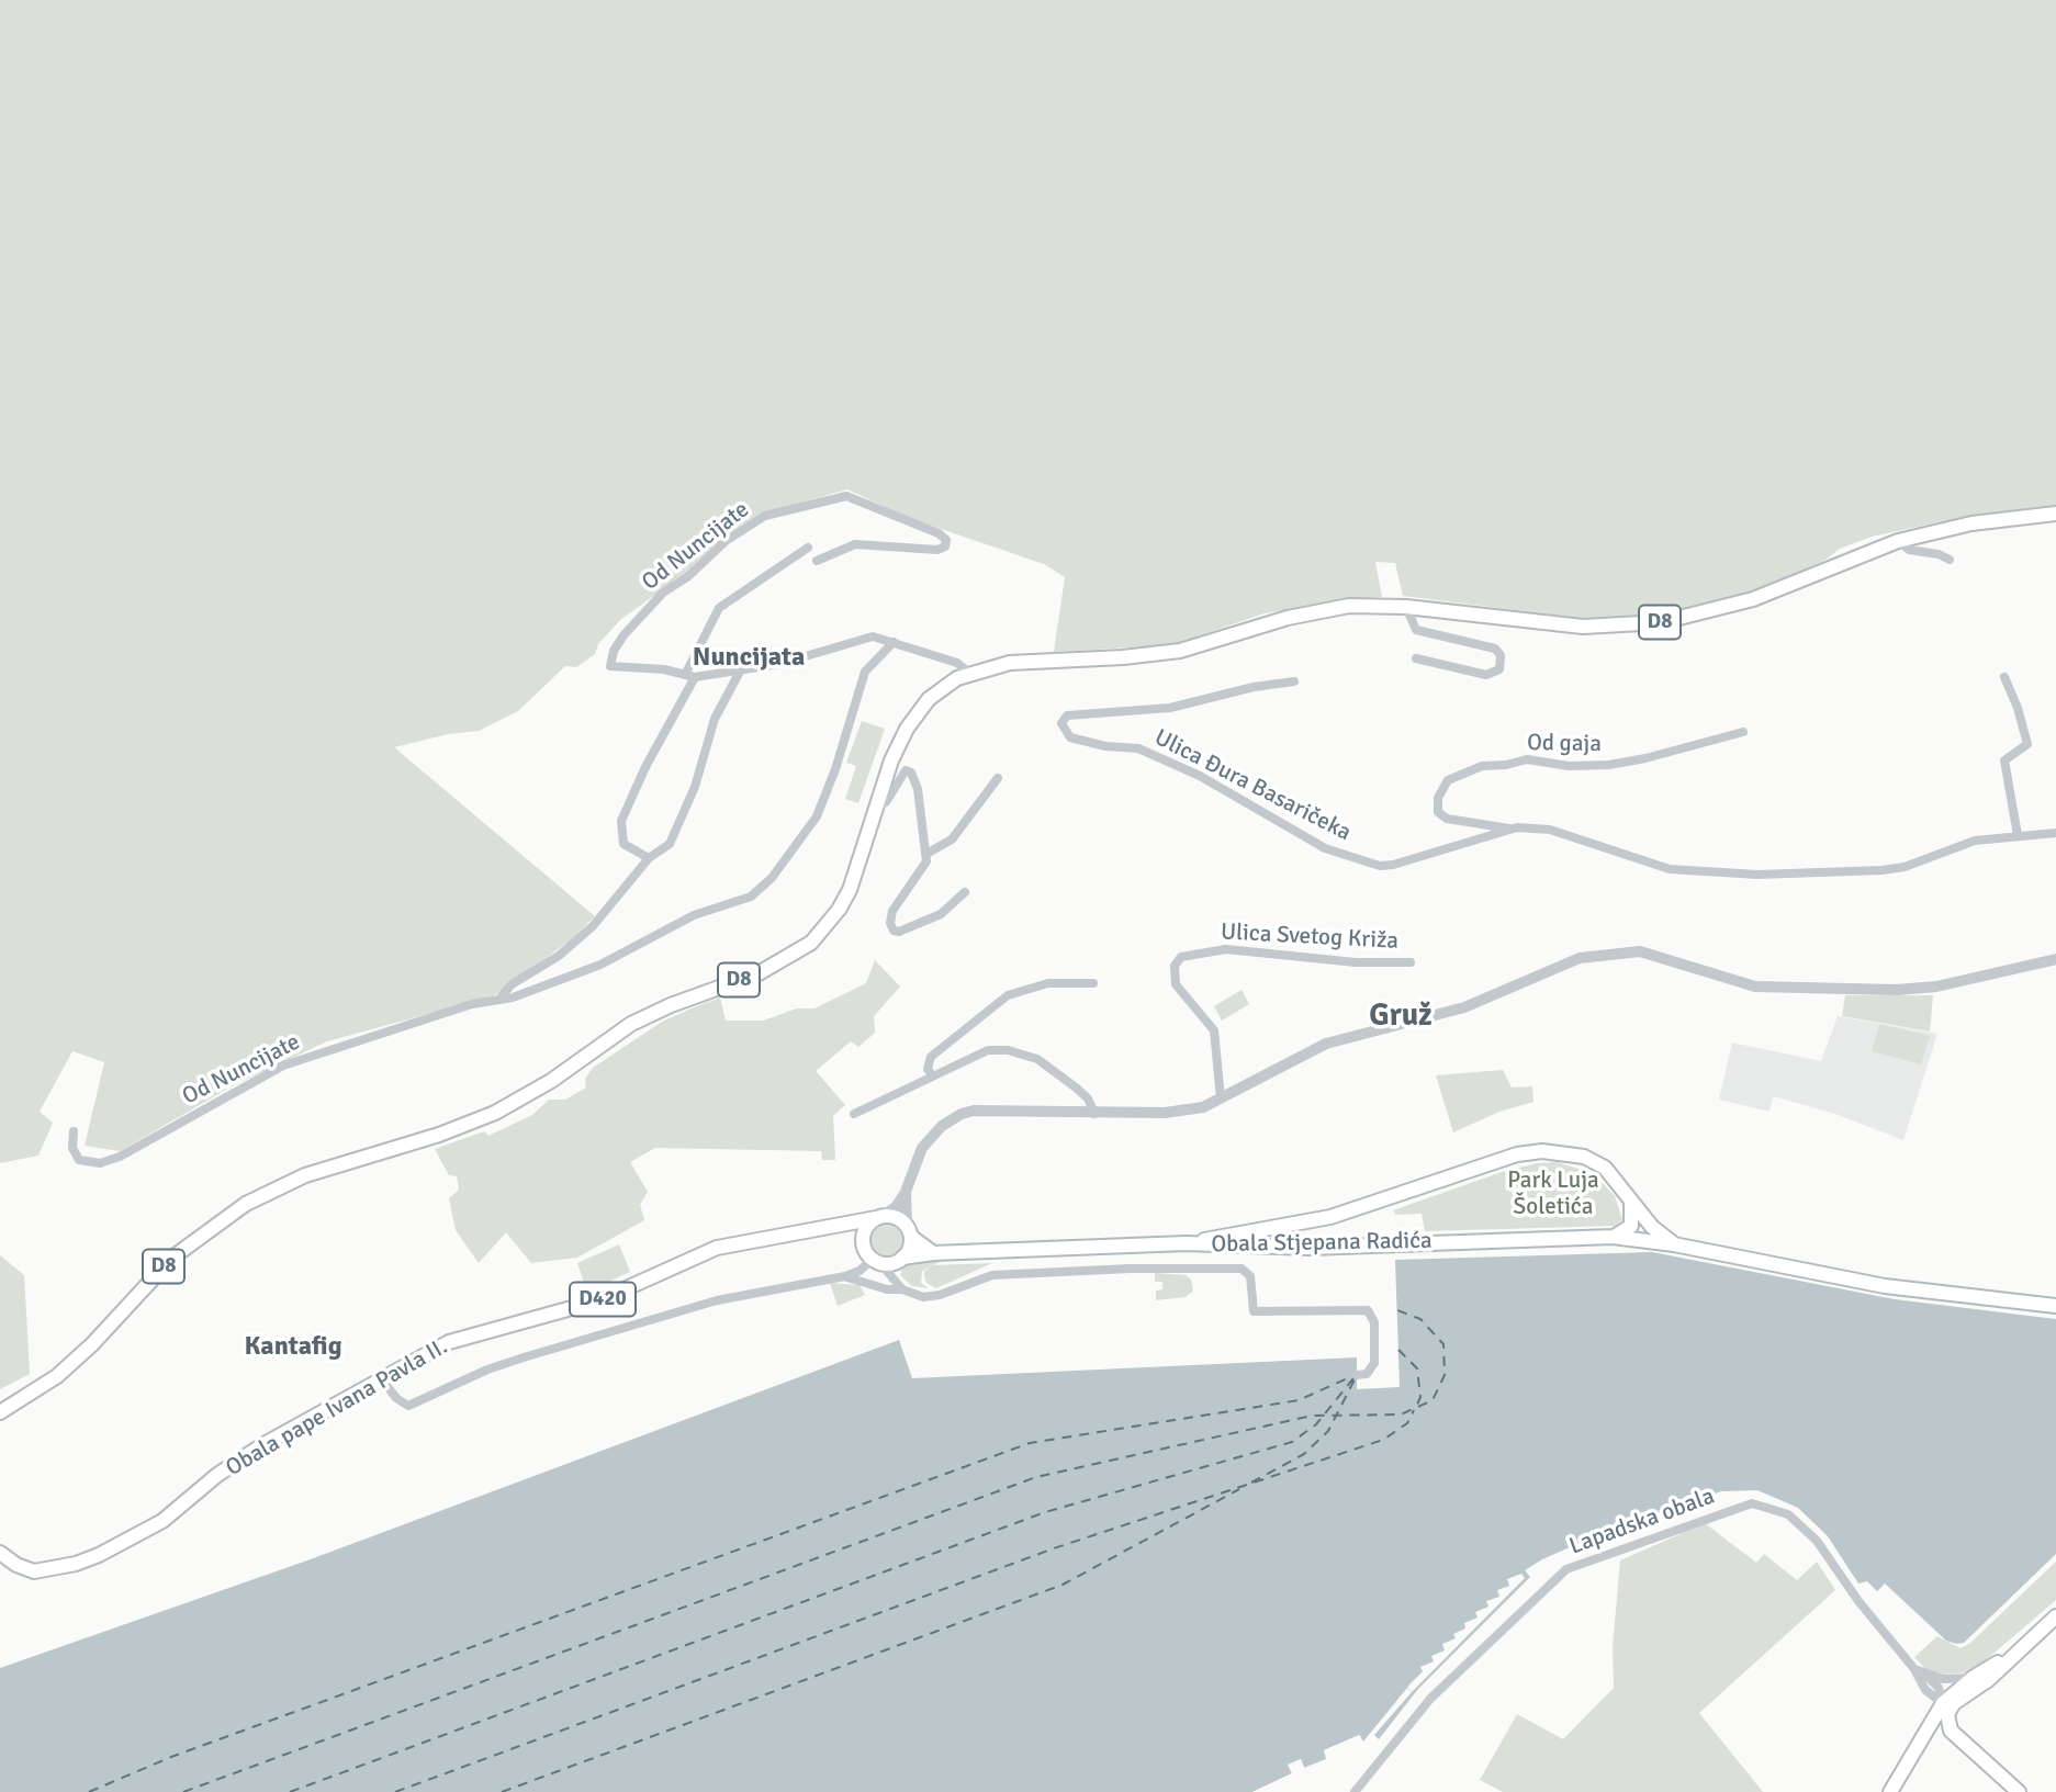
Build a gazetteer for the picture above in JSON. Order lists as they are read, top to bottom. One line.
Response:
{"streets":{"main road":["D8","Obala Stjepana Radića","D420","Obala pape Ivana Pavla II."],"street":["Od Nuncijate","Od gaja","Ulica Đura Basaričeka","Ulica Svetog Križa","Lapadska obala"]},"crossings":[["Od Nuncijate","D8"],["Od gaja","Ulica Đura Basaričeka"]],"districts":["Nuncijata","Gruž","Kantafig"],"parks":["Park Luja Šoletića"]}
